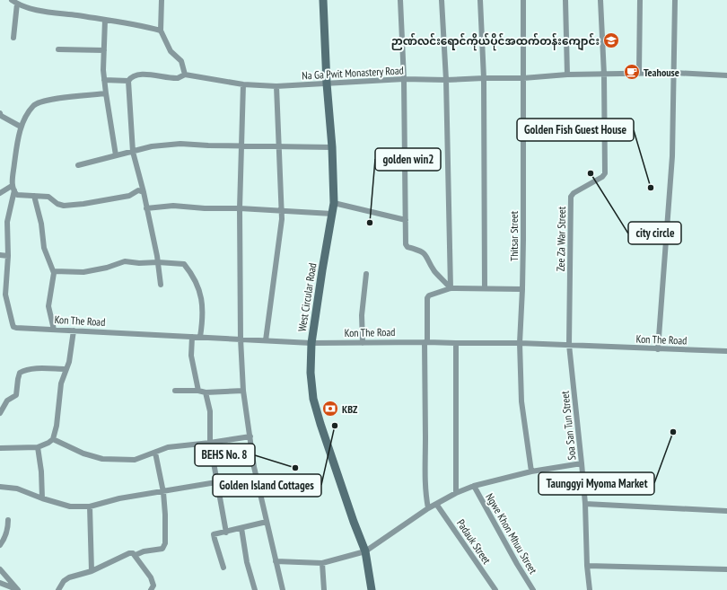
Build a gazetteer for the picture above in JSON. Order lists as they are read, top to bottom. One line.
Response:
{"streets":{"street":["Na Ga Pwit Monastery Road","Thitsar Street","Zee Za War Street","West Circular Road","Kon The Road","Soa San Tun Street","Ngwe Khon Mhuu Street","Padauk Street"]},"crossings":[["Na Ga Pwit Monastery Road","Thitsar Street"],["Na Ga Pwit Monastery Road","Zee Za War Street"],["Na Ga Pwit Monastery Road","West Circular Road"],["Thitsar Street","Kon The Road"],["Zee Za War Street","Kon The Road"],["Zee Za War Street","Soa San Tun Street"],["West Circular Road","Kon The Road"],["Kon The Road","Soa San Tun Street"]],"places":{"school or university":["ဉာဏ်လင်းရောင်ကိုယ်ပိုင်အထက်တန်း‌ကျောင်း"],"cafe":["Teahouse"],"other":["city circle","Golden Fish Guest House","golden win2","Golden Island Cottages","Taunggyi Myoma Market","BEHS No. 8"],"bank":["KBZ"]}}
